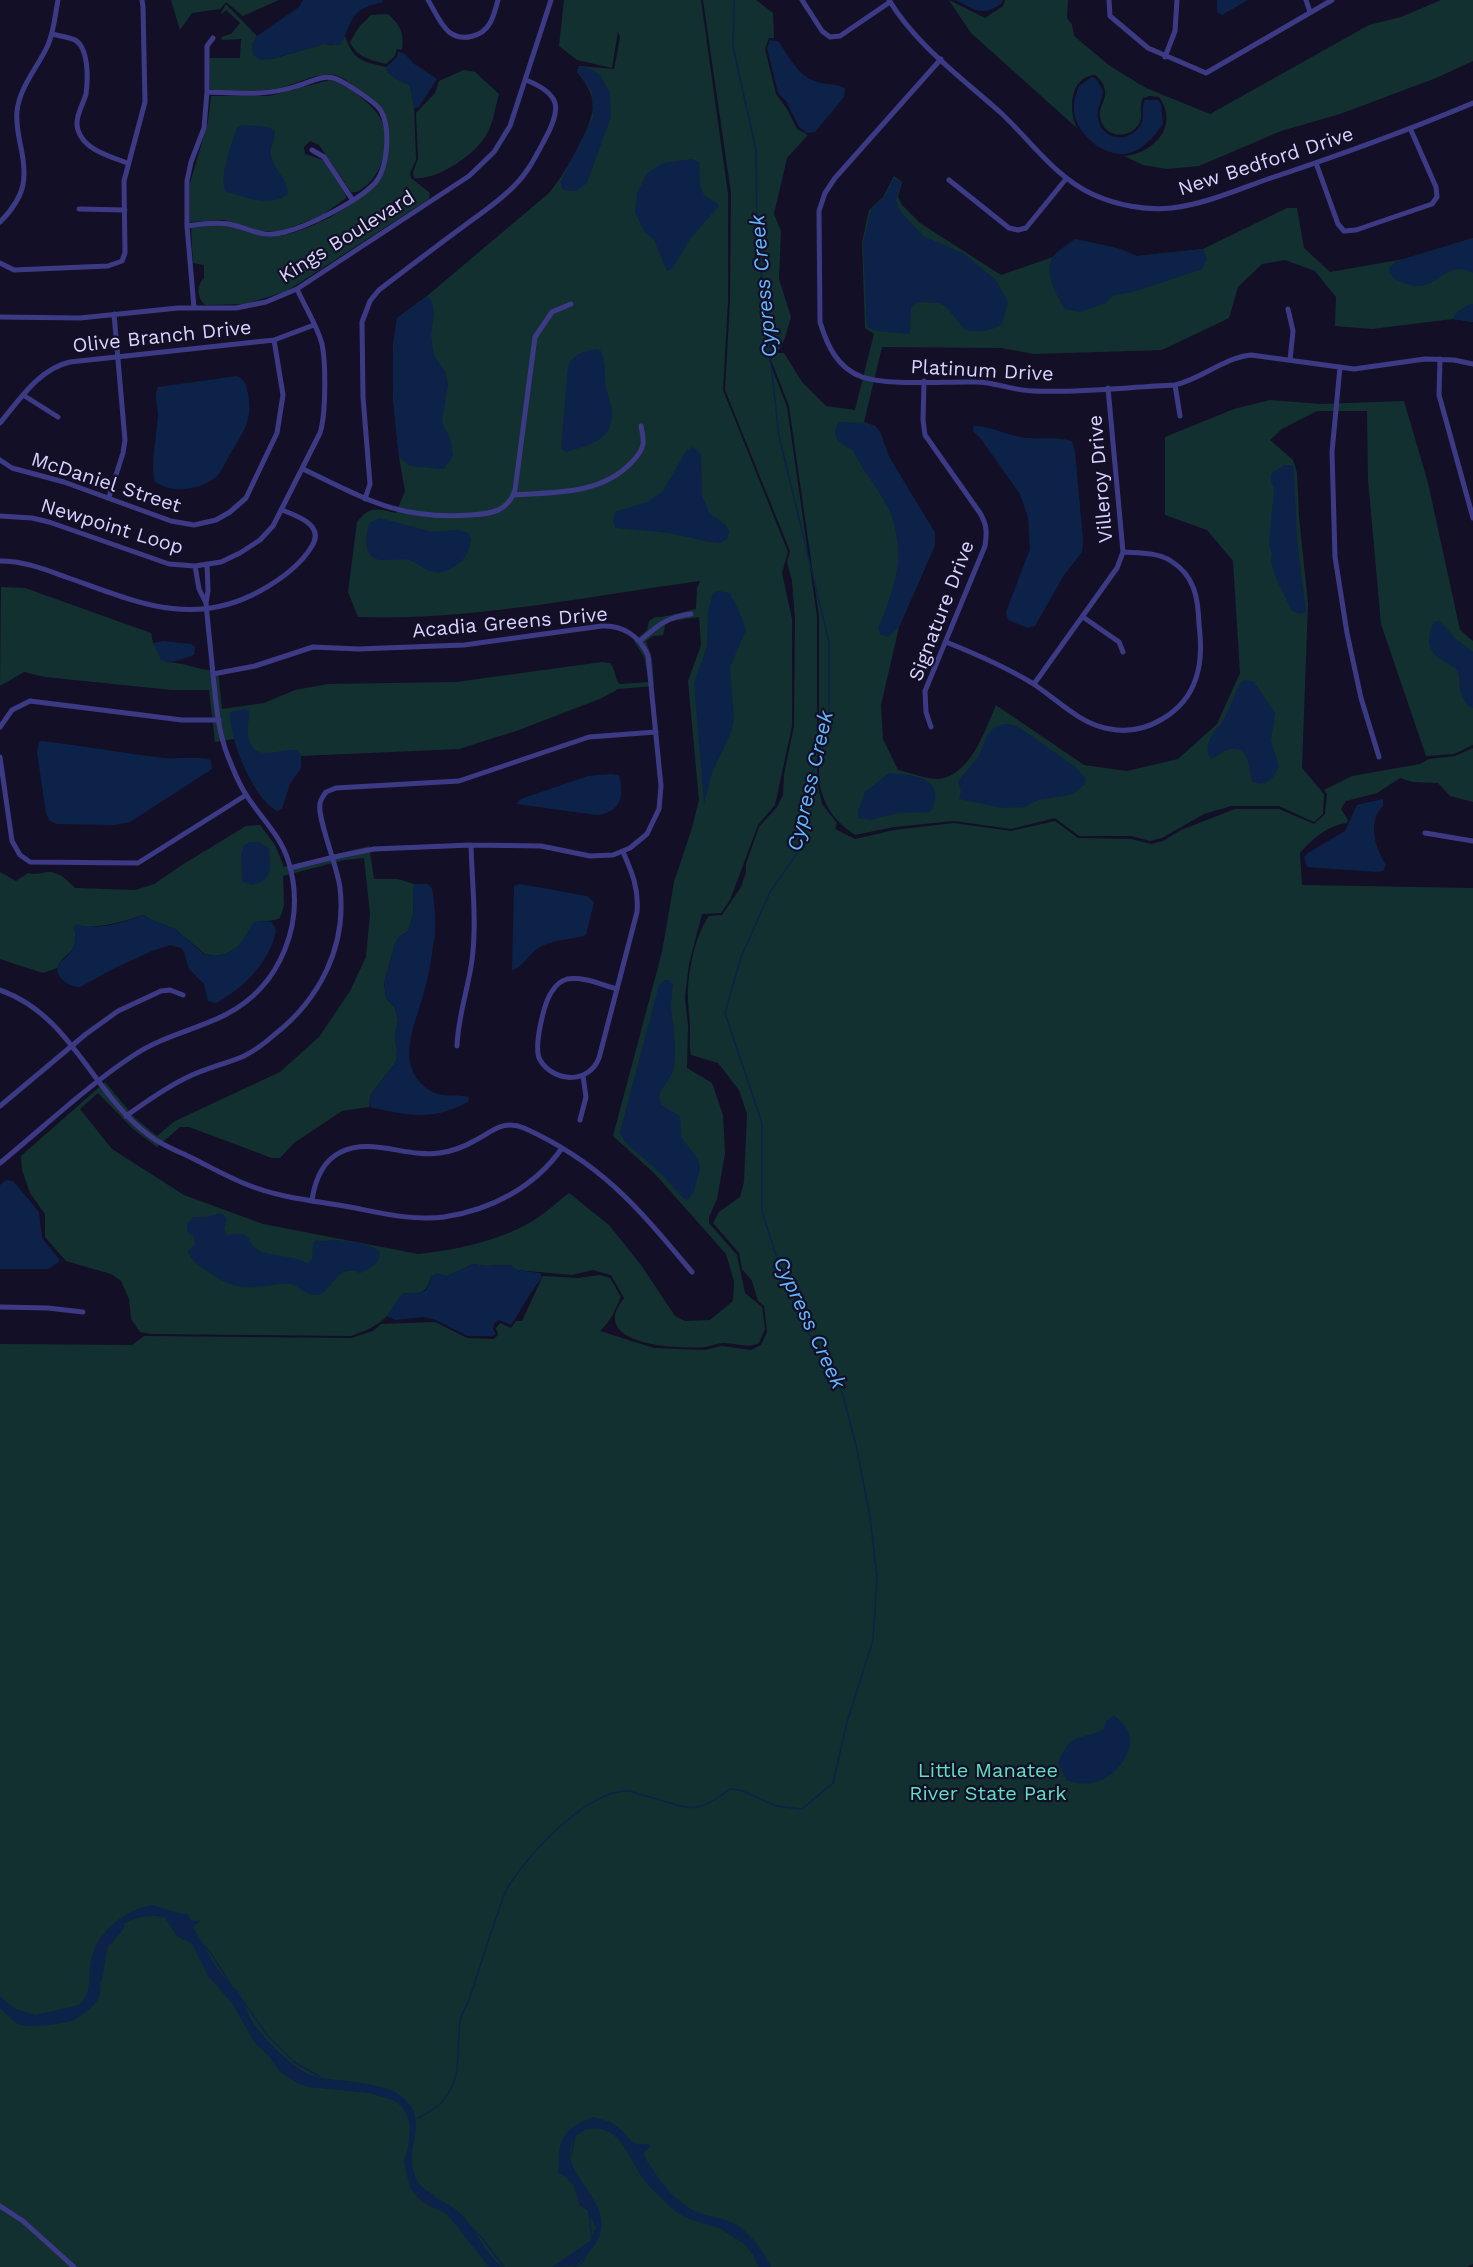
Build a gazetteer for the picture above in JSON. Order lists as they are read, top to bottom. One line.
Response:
{"streets":{"street":["New Bedford Drive","Kings Boulevard","Olive Branch Drive","Platinum Drive","Villeroy Drive","McDaniel Street","Newpoint Loop","Signature Drive","Acadia Greens Drive"]},"crossings":[["New Bedford Drive","Platinum Drive"],["Kings Boulevard","Newpoint Loop"],["Olive Branch Drive","McDaniel Street"],["Olive Branch Drive","Newpoint Loop"],["Platinum Drive","Villeroy Drive"],["Platinum Drive","Signature Drive"]],"water":["Cypress Creek"],"parks":["Little Manatee River State Park"]}
